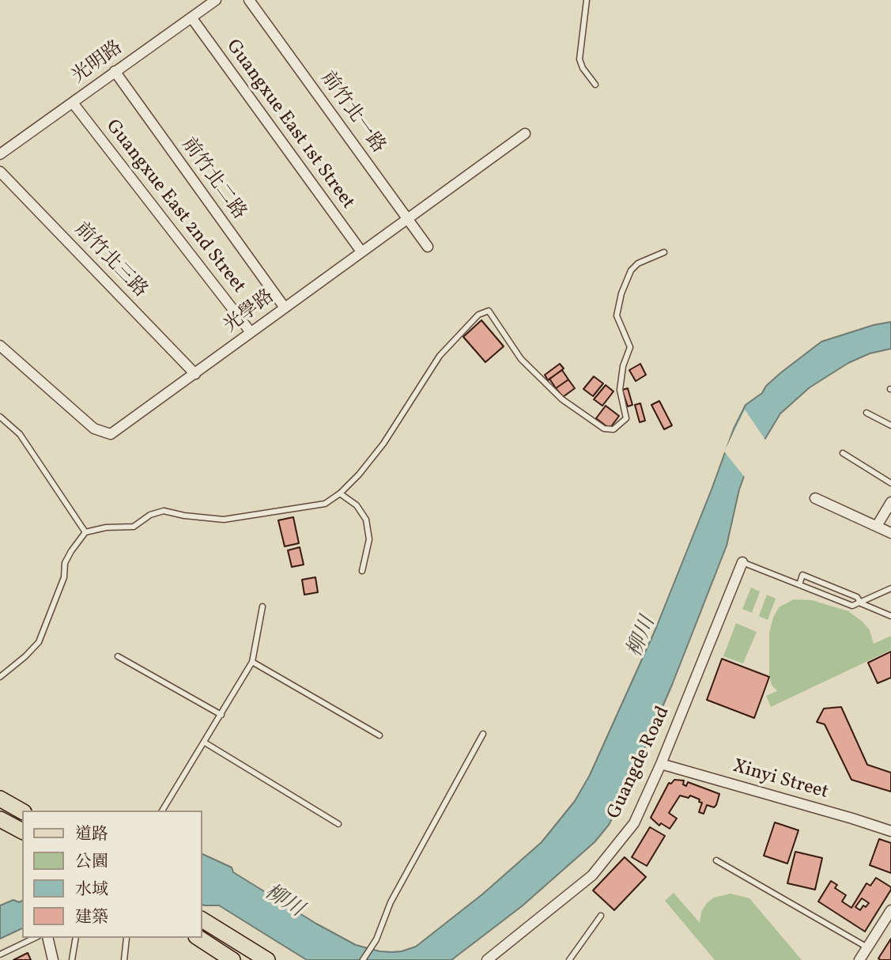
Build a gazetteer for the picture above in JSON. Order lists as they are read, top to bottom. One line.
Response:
{"streets":{"street":["光明路","前竹北一路","Guangxue East 1st Street","前竹北二路","Guangxue East 2nd Street","前竹北三路","光學路","Guangde Road","Xinyi Street"]},"crossings":[["光明路","Guangxue East 1st Street"],["光明路","前竹北二路"],["光明路","Guangxue East 2nd Street"],["前竹北一路","光學路"],["Guangxue East 1st Street","光學路"],["前竹北二路","光學路"],["Guangxue East 2nd Street","光學路"],["前竹北三路","光學路"],["Guangde Road","Xinyi Street"]],"water":["柳川"],"legend":["道路","公園","水域","建築"]}
